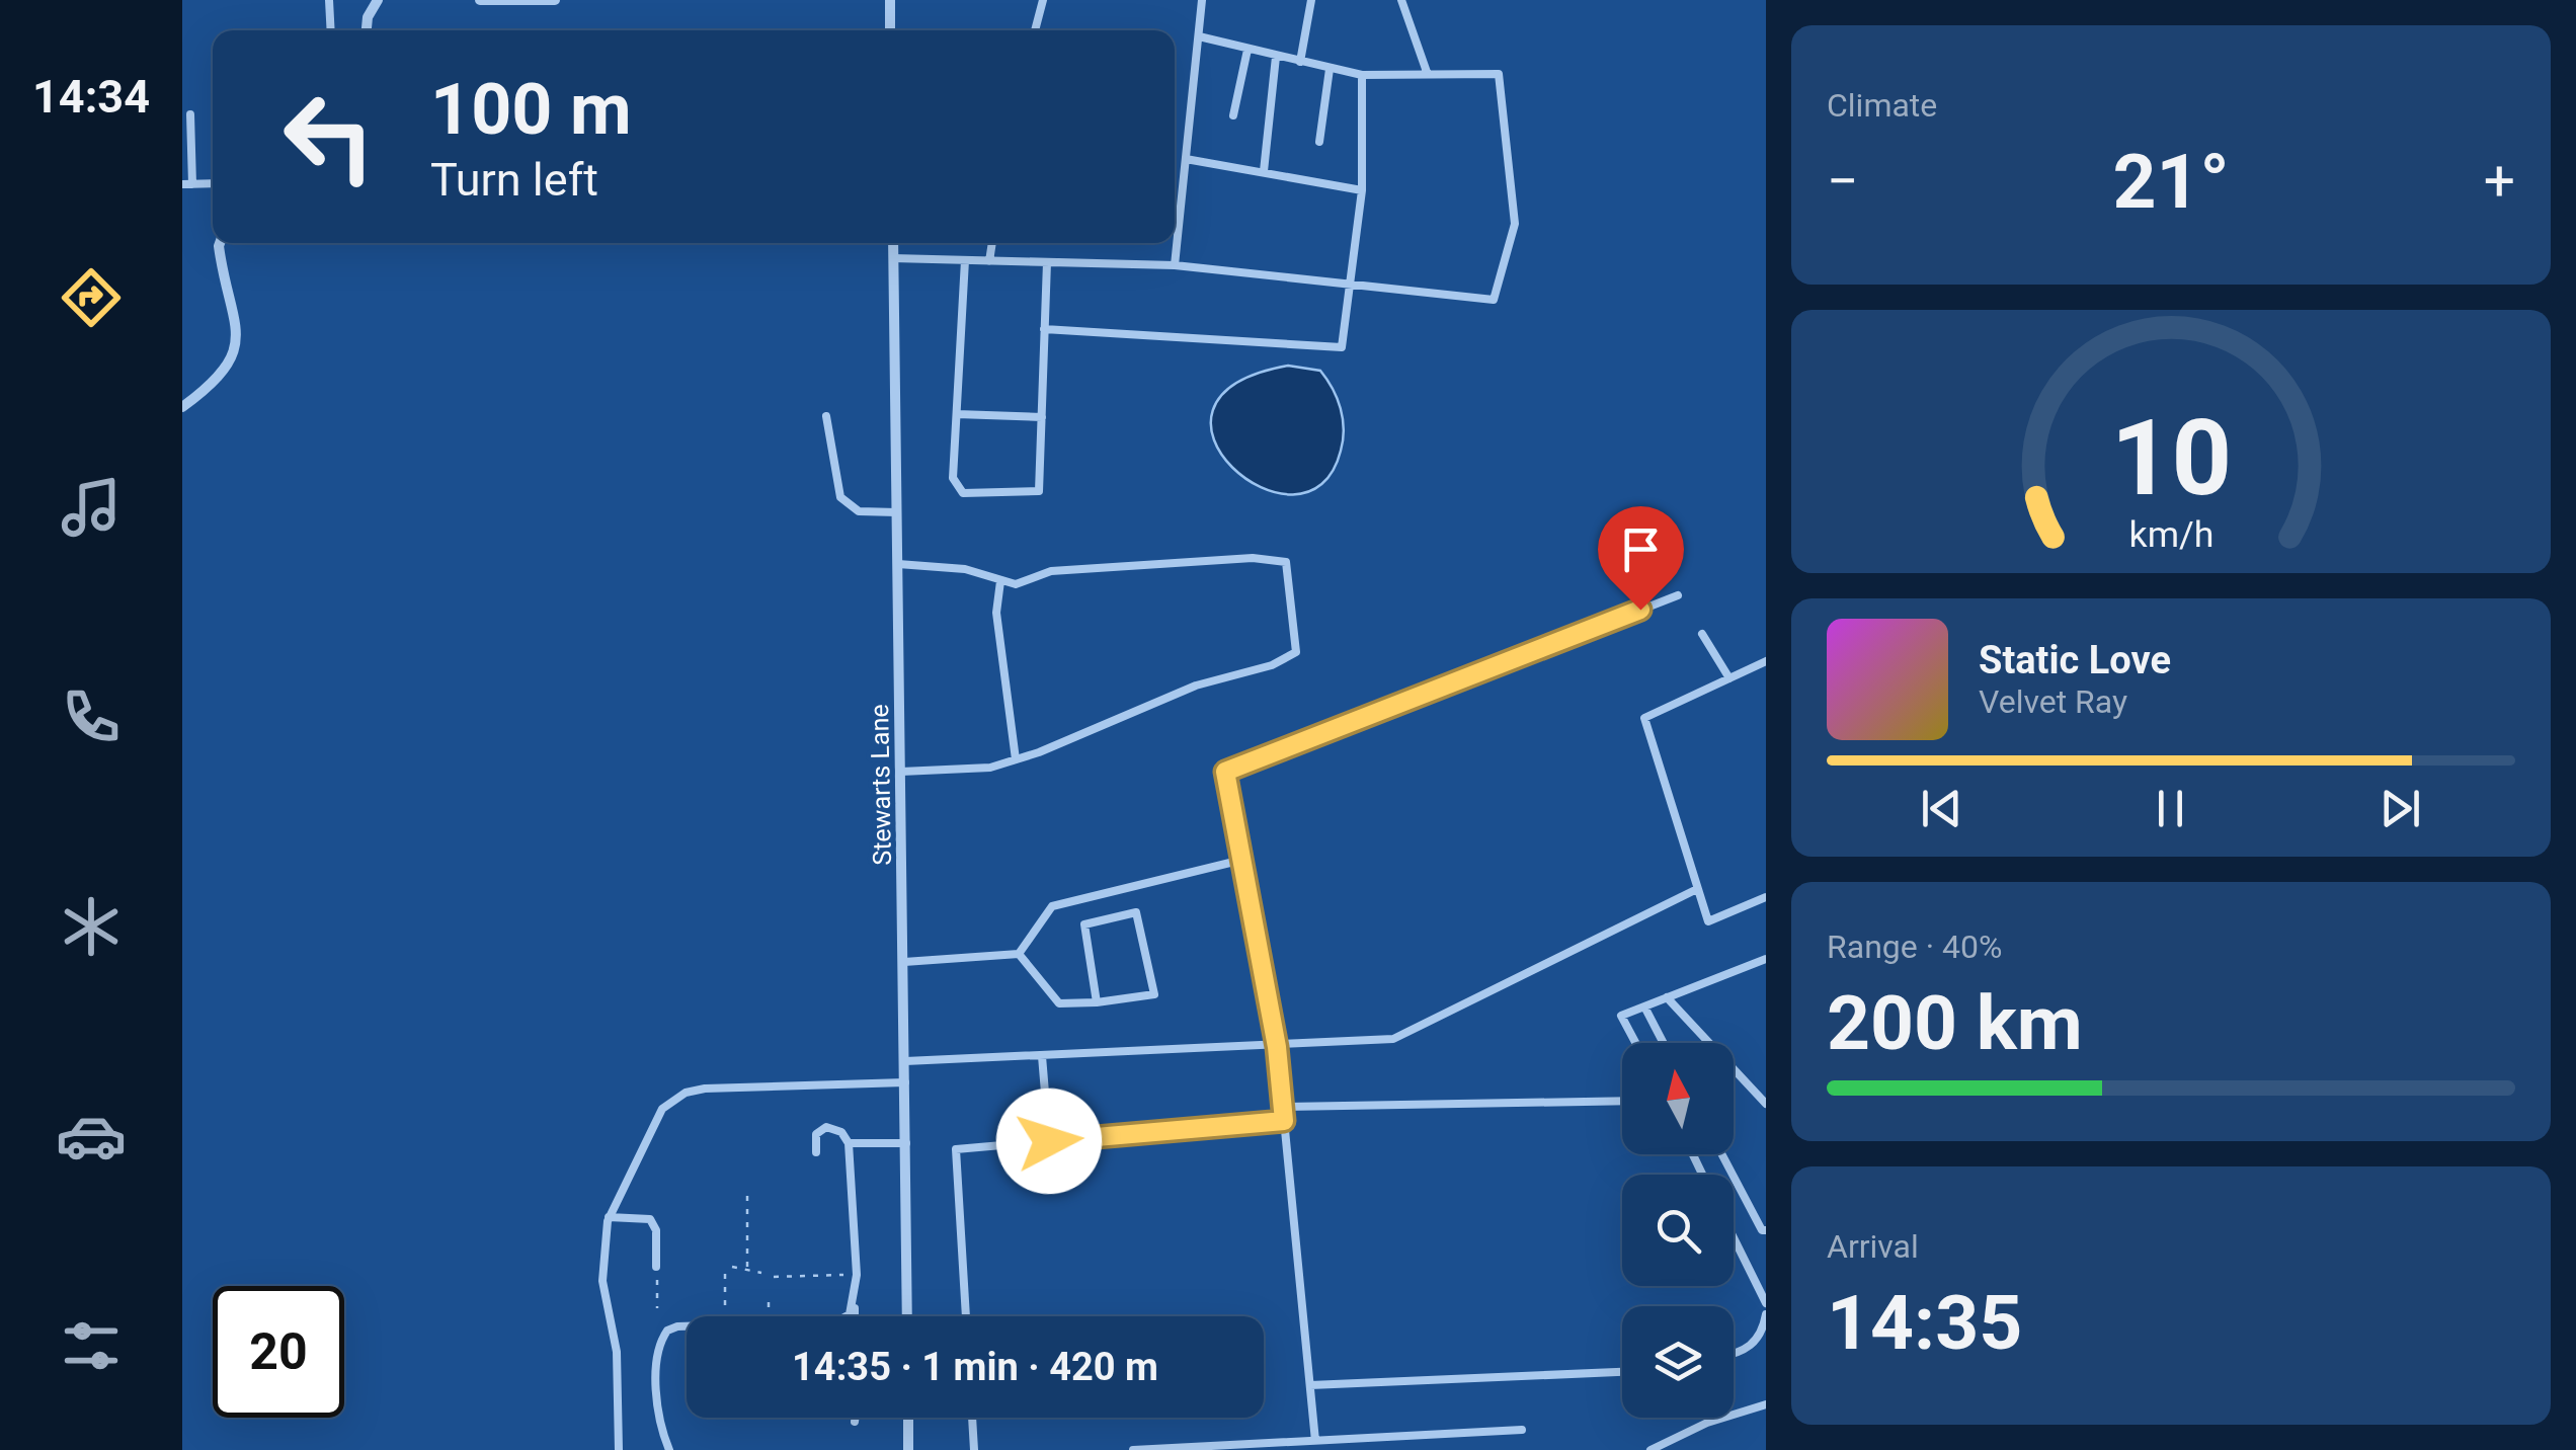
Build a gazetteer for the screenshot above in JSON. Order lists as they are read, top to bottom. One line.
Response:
{"streets":{"street":["Stewarts Lane"]},"north":"top","page":{"tabs":"14:34","tile":["Climate",["Range · 40%","200 km"],["Arrival","14:35"]],"turn":["100 m","Turn left"],"heat":["−","21°","+"],"song":["Static Love","Velvet Ray"],"limit":"20","trip":"14:35 · 1 min · 420 m","gauge":["10","km/h"]}}
